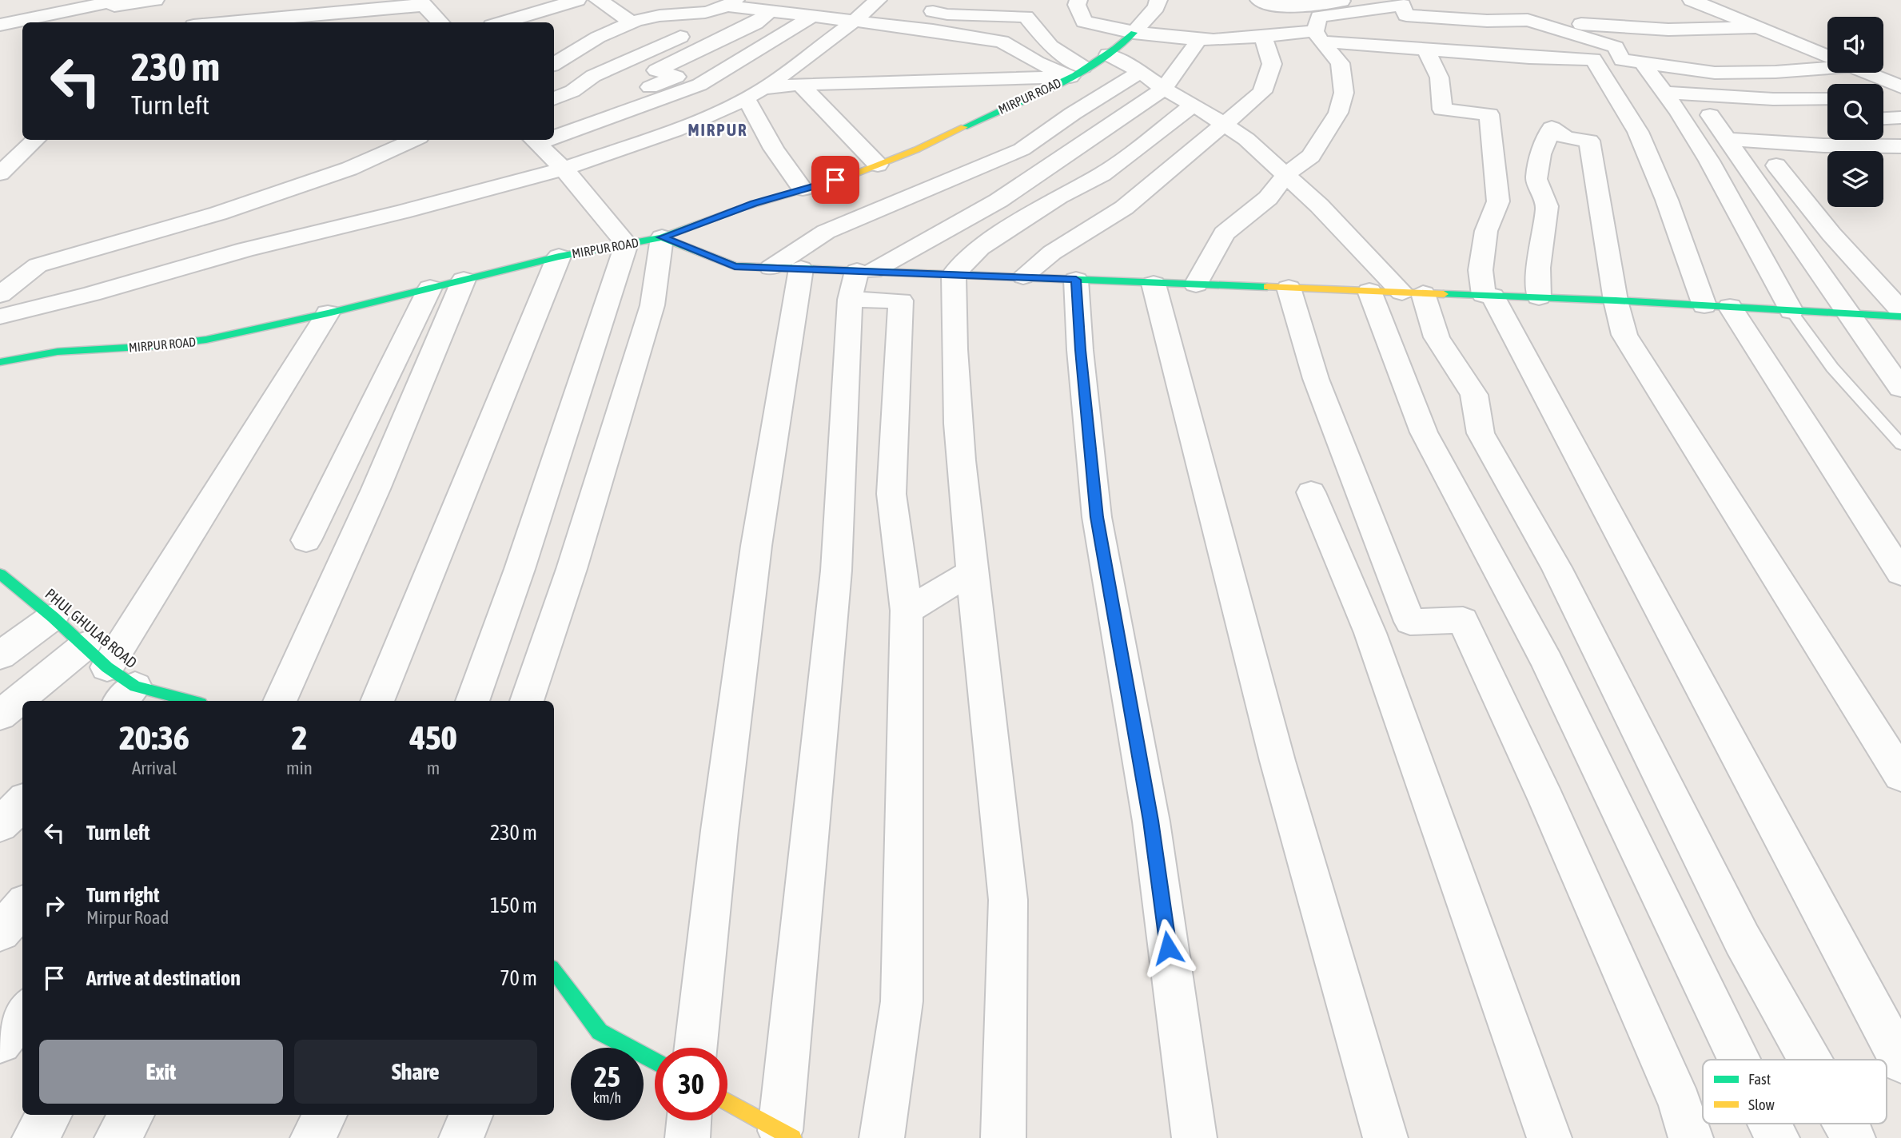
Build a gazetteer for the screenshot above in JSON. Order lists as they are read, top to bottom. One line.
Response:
{"streets":{"street":["MIRPUR ROAD","PHUL GHULAB ROAD"]},"districts":["MIRPUR"],"legend":["Fast","Slow"],"page":{"turn":["230 m","Turn left"],"eta":["20:36","Arrival","2","min","450","m"],"list":[{"name":"Turn left","value":"230 m"},{"name":"Turn right","note":"Mirpur Road","value":"150 m"},{"name":"Arrive at destination","value":"70 m"}],"buttons":["Exit","Share"],"speed":"25 km/h","limit":"30"}}
